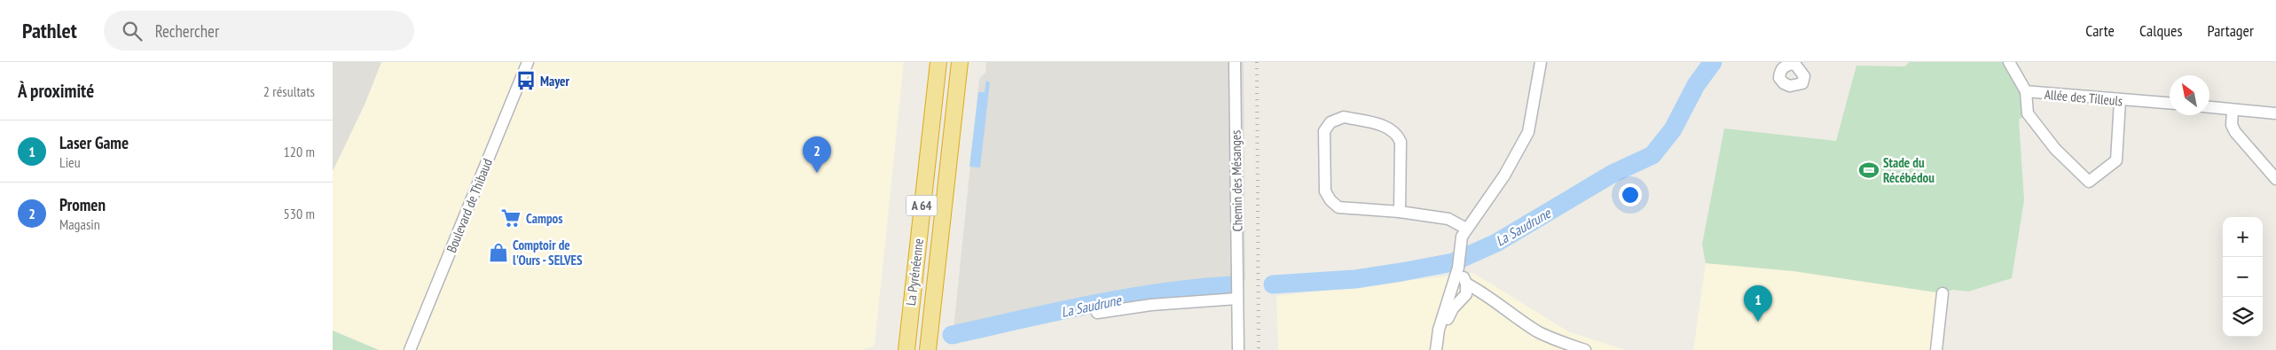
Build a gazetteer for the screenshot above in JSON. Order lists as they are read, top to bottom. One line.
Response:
{"streets":{"highway":["A 64","La Pyrénéenne"],"street":["Allée des Tilleuls","Chemin des Mésanges","Boulevard de Thibaud"]},"water":["La Saudrune"],"places":{"bus stop":["Mayer"],"sports":["Stade du Récébédou"],"supermarket":["Campos"],"shop":["Comptoir de l'Ours - SELVES"]},"north":"top left","page":{"header":"Pathlet","search":"Rechercher","nav":["Carte","Calques","Partager"],"heading":["À proximité","2 résultats"],"list":[{"mark":"1","name":"Laser Game","note":"Lieu","value":"120 m"},{"mark":"2","name":"Promen","note":"Magasin","value":"530 m"}],"pins":["2","1"],"map_buttons":["+","−"]}}
